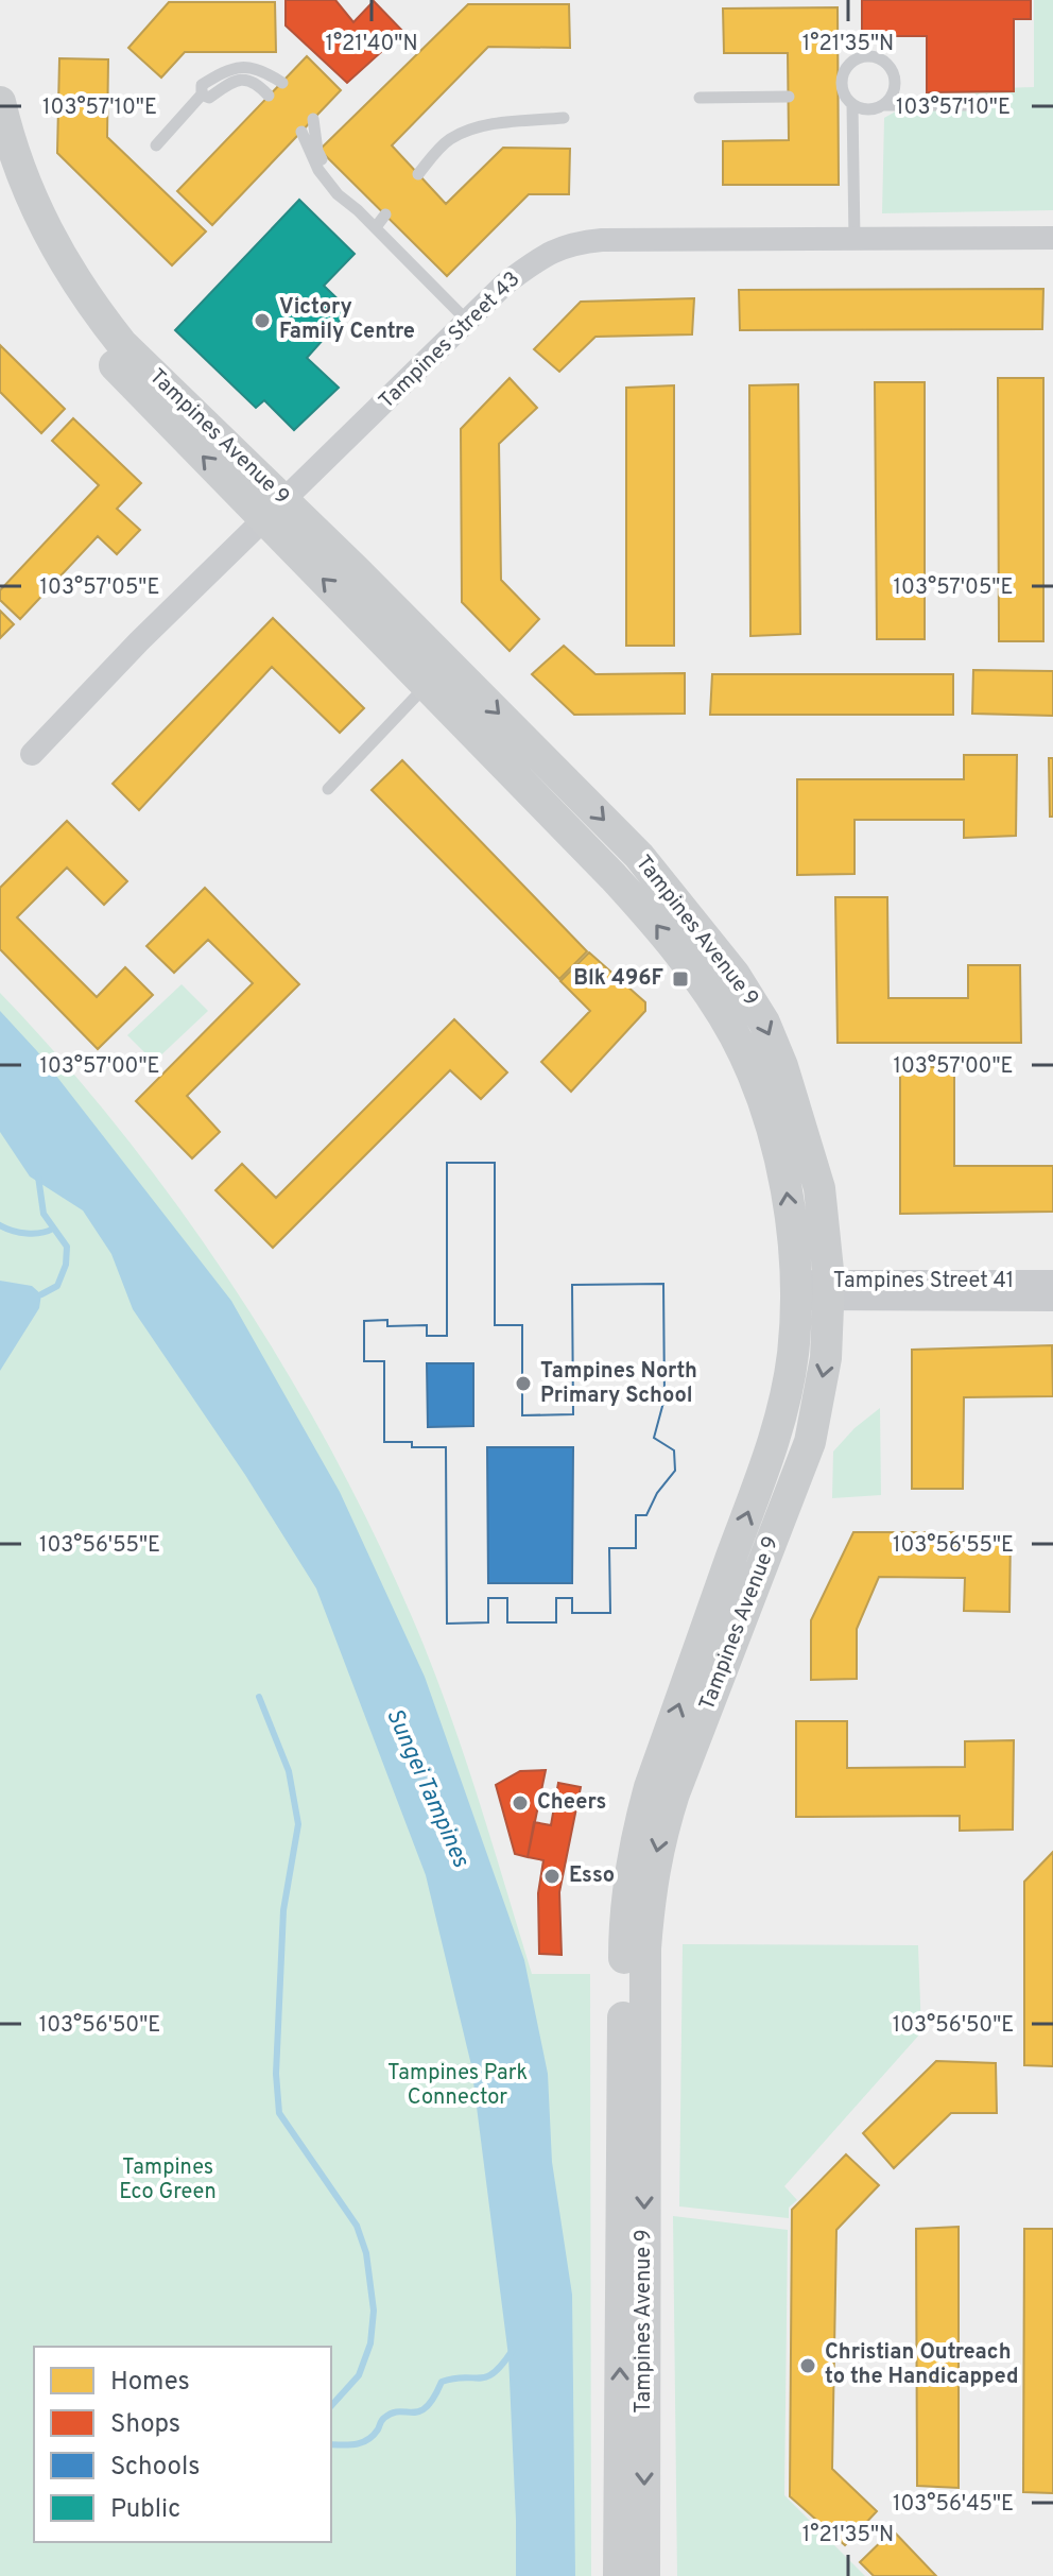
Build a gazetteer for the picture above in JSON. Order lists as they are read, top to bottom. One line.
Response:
{"streets":{"main road":["Tampines Avenue 9"],"street":["Tampines Street 43","Tampines Street 41"]},"crossings":[["Tampines Street 43","Tampines Avenue 9"],["Tampines Avenue 9","Tampines Street 41"]],"water":["Sungei Tampines"],"parks":["Tampines Park Connector","Tampines Eco Green"],"places":{"other":["Victory Family Centre","Tampines North Primary School","Cheers","Esso","Christian Outreach to the Handicapped"],"transit":["Blk 496F"]},"legend":["Homes","Shops","Schools","Public"],"coordinates":["1°21'40\"N","1°21'35\"N","103°57'10\"E","103°57'05\"E","103°57'00\"E","103°56'55\"E","103°56'50\"E","103°56'45\"E"]}
